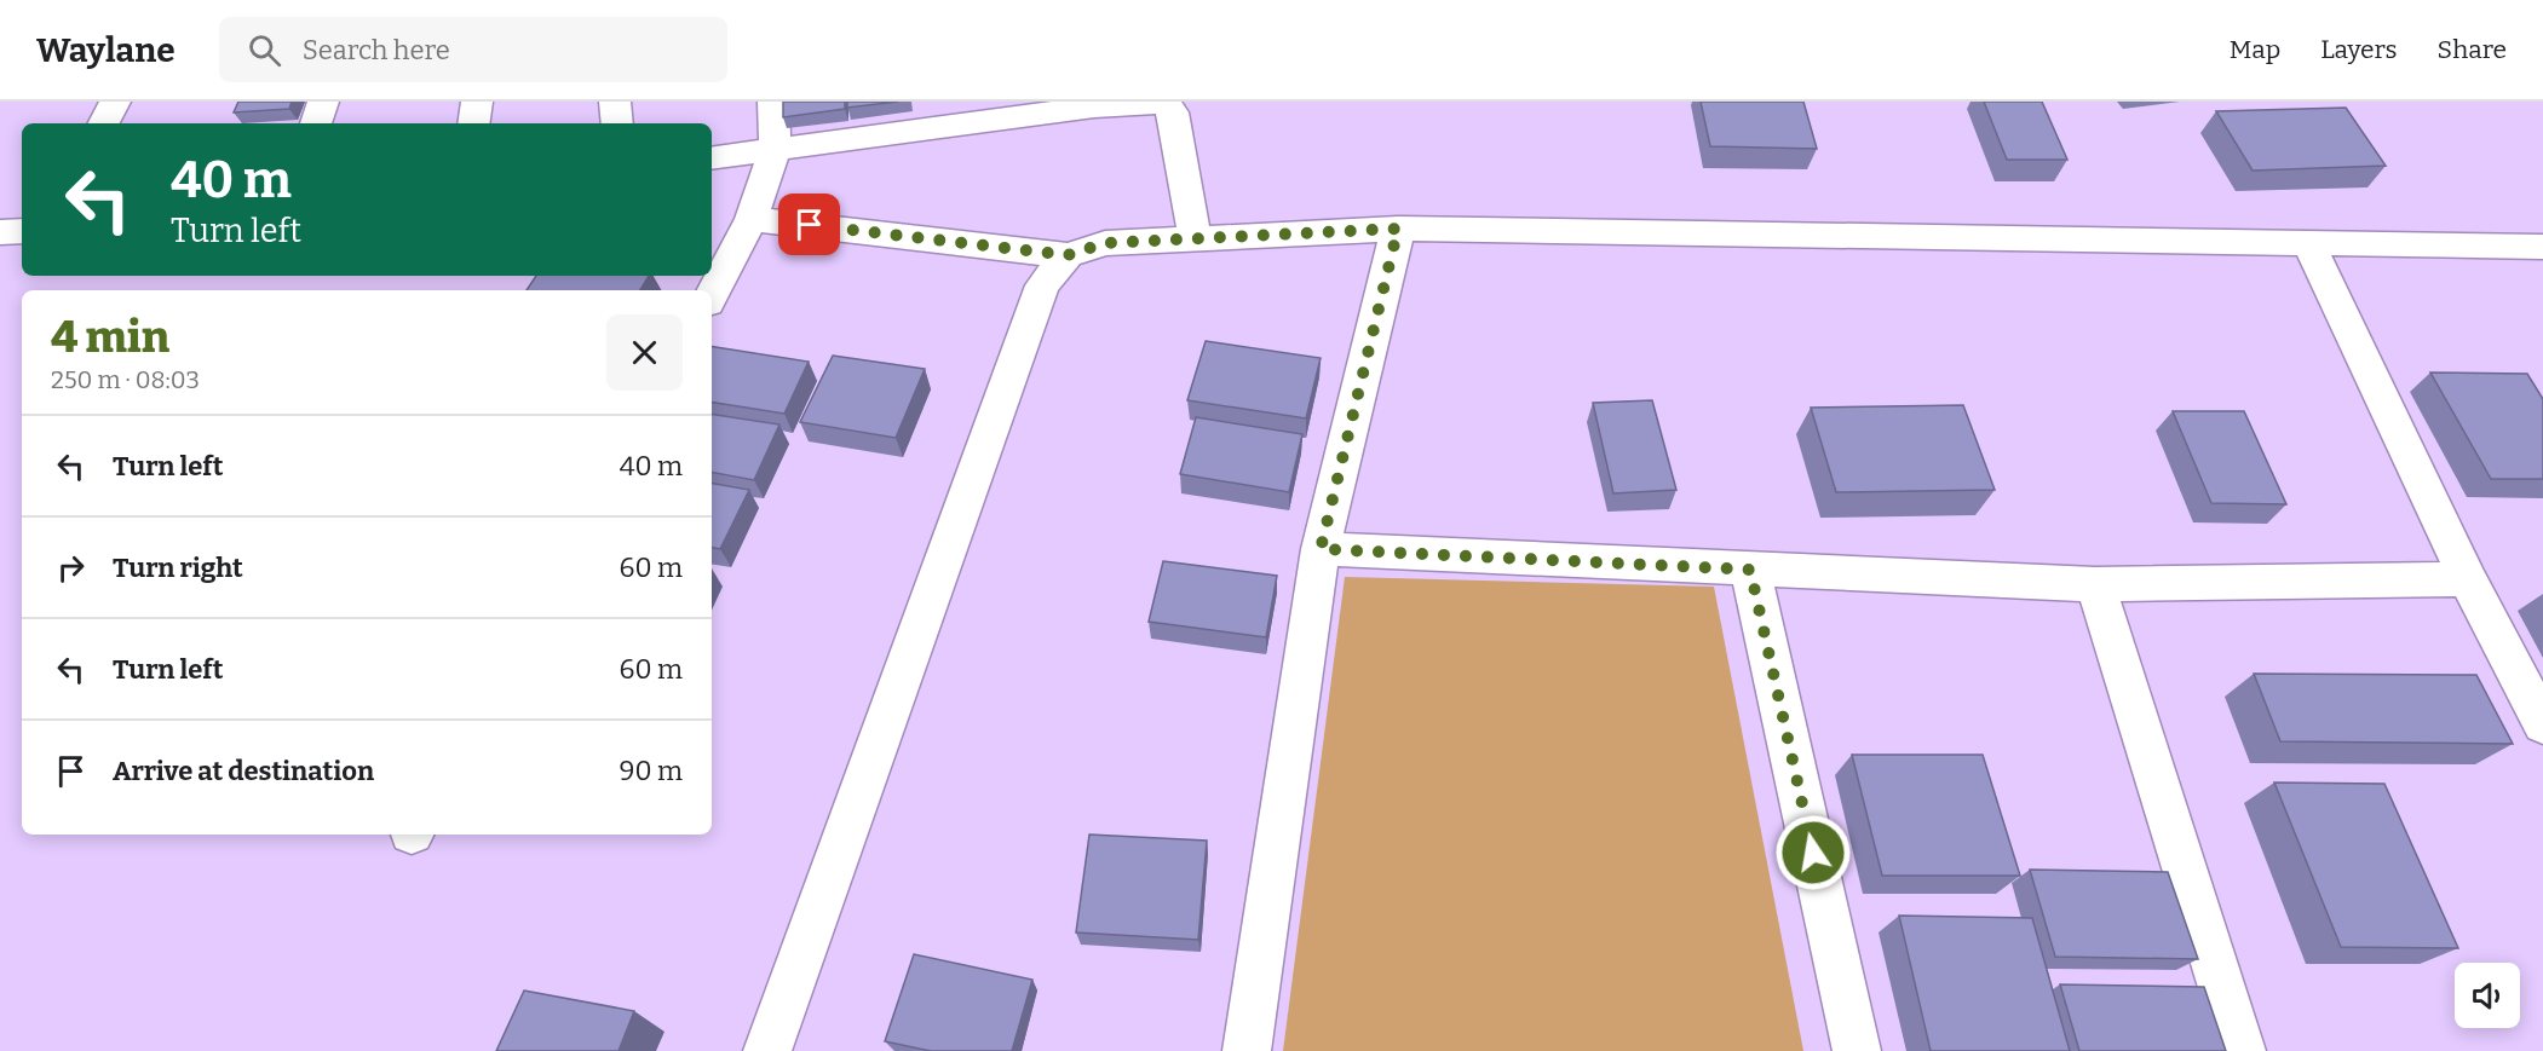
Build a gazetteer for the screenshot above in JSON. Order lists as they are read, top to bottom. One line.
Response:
{"page":{"header":"Waylane","search":"Search here","nav":["Map","Layers","Share"],"turn":["40 m","Turn left"],"heading":["4 min","250 m · 08:03"],"list":[{"name":"Turn left","value":"40 m"},{"name":"Turn right","value":"60 m"},{"name":"Turn left","value":"60 m"},{"name":"Arrive at destination","value":"90 m"}]}}
